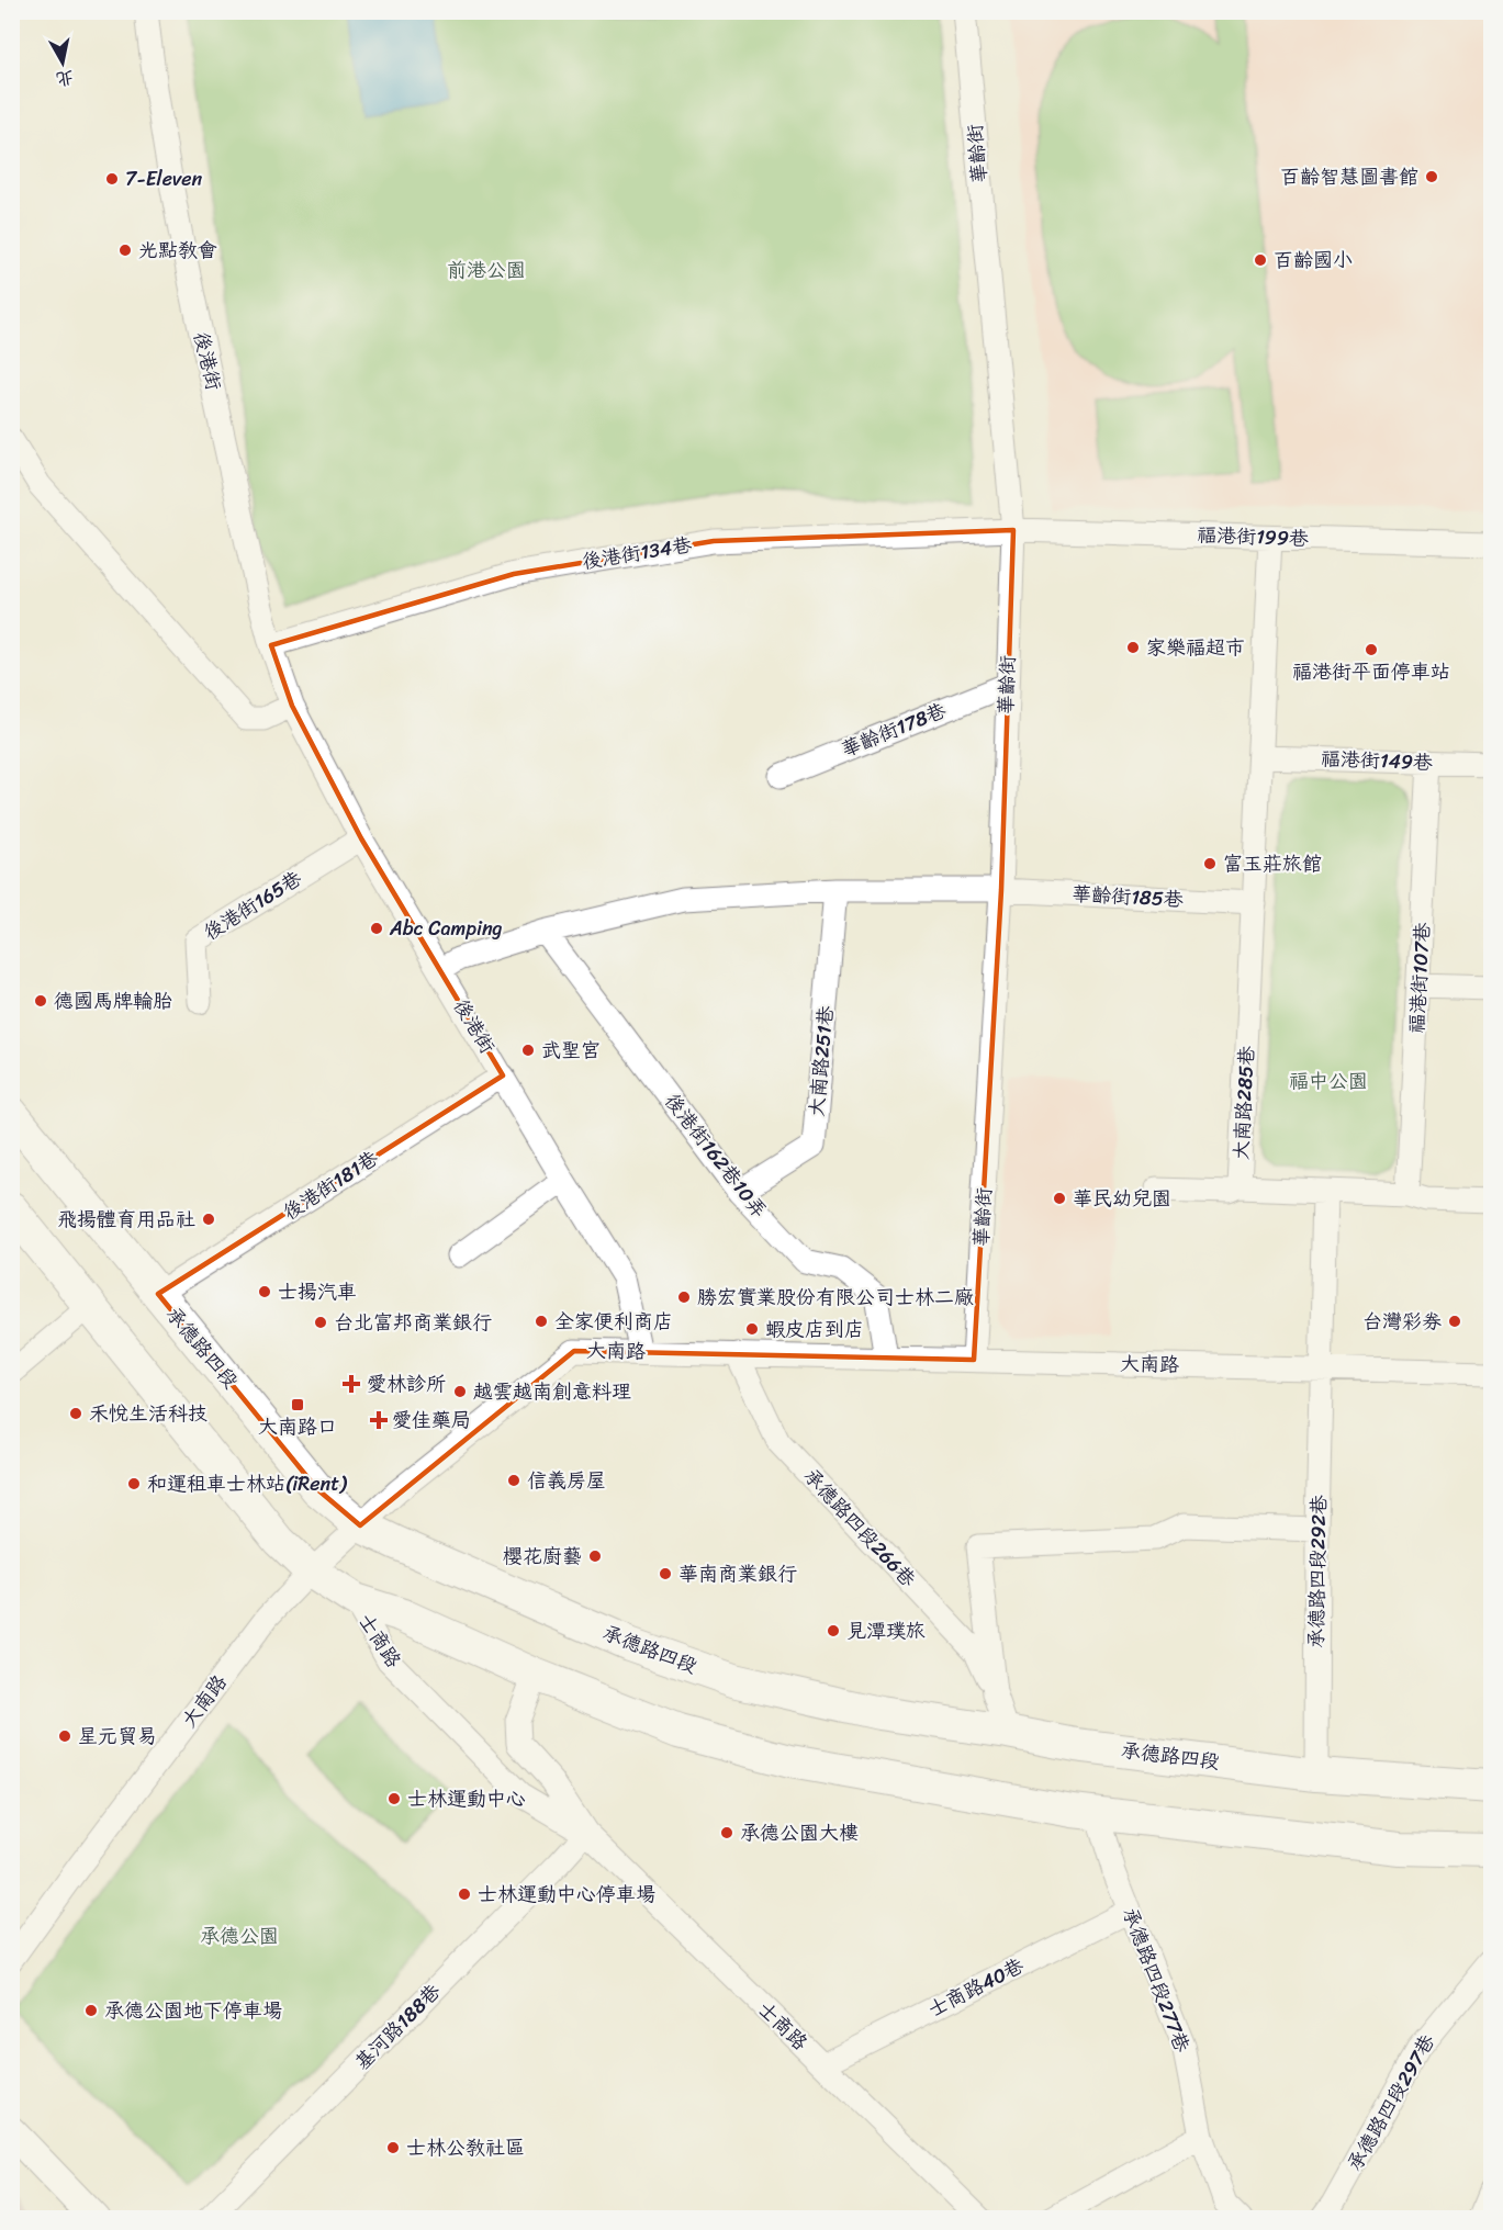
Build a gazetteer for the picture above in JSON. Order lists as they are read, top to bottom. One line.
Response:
{"streets":{"main road":["承德路四段"],"street":["華齡街","後港街","福港街199巷","後港街134巷","華齡街178巷","福港街149巷","華齡街185巷","後港街165巷","福港街107巷","大南路251巷","大南路285巷","後港街162巷10弄","後港街181巷","大南路","承德路四段266巷","承德路四段292巷","士商路","承德路四段277巷","士商路40巷","基河路188巷","承德路四段297巷"]},"crossings":[["華齡街","福港街199巷"],["華齡街","後港街134巷"],["華齡街","華齡街178巷"],["華齡街","華齡街185巷"],["華齡街","大南路"],["後港街","後港街134巷"],["後港街","後港街165巷"],["後港街","後港街181巷"],["後港街","大南路"],["福港街199巷","後港街134巷"],["福港街199巷","大南路285巷"],["福港街149巷","福港街107巷"],["福港街149巷","大南路285巷"],["華齡街185巷","大南路285巷"],["大南路251巷","後港街162巷10弄"],["後港街162巷10弄","大南路"],["後港街181巷","承德路四段"],["承德路四段","大南路"],["承德路四段","承德路四段292巷"],["大南路","承德路四段266巷"],["大南路","承德路四段292巷"],["士商路","士商路40巷"],["士商路","基河路188巷"],["承德路四段277巷","士商路40巷"]],"parks":["前港公園","福中公園","承德公園"],"places":{"other":["百齡智慧圖書館","7-Eleven","光點教會","百齡國小","家樂福超市","福港街平面停車站","富玉莊旅館","Abc Camping","德國馬牌輪胎","武聖宮","華民幼兒園","飛揚體育用品社","士揚汽車","勝宏實業股份有限公司士林二廠","全家便利商店","台灣彩券","台北富邦商業銀行","蝦皮店到店","越雲越南創意料理","禾悅生活科技","信義房屋","和運租車士林站(iRent)","櫻花廚藝","華南商業銀行","見潭璞旅","星元貿易","士林運動中心","承德公園大樓","士林運動中心停車場","承德公園地下停車場","士林公教社區"],"health":["愛林診所","愛佳藥局"],"transit":["大南路口"]},"north":"bottom"}
